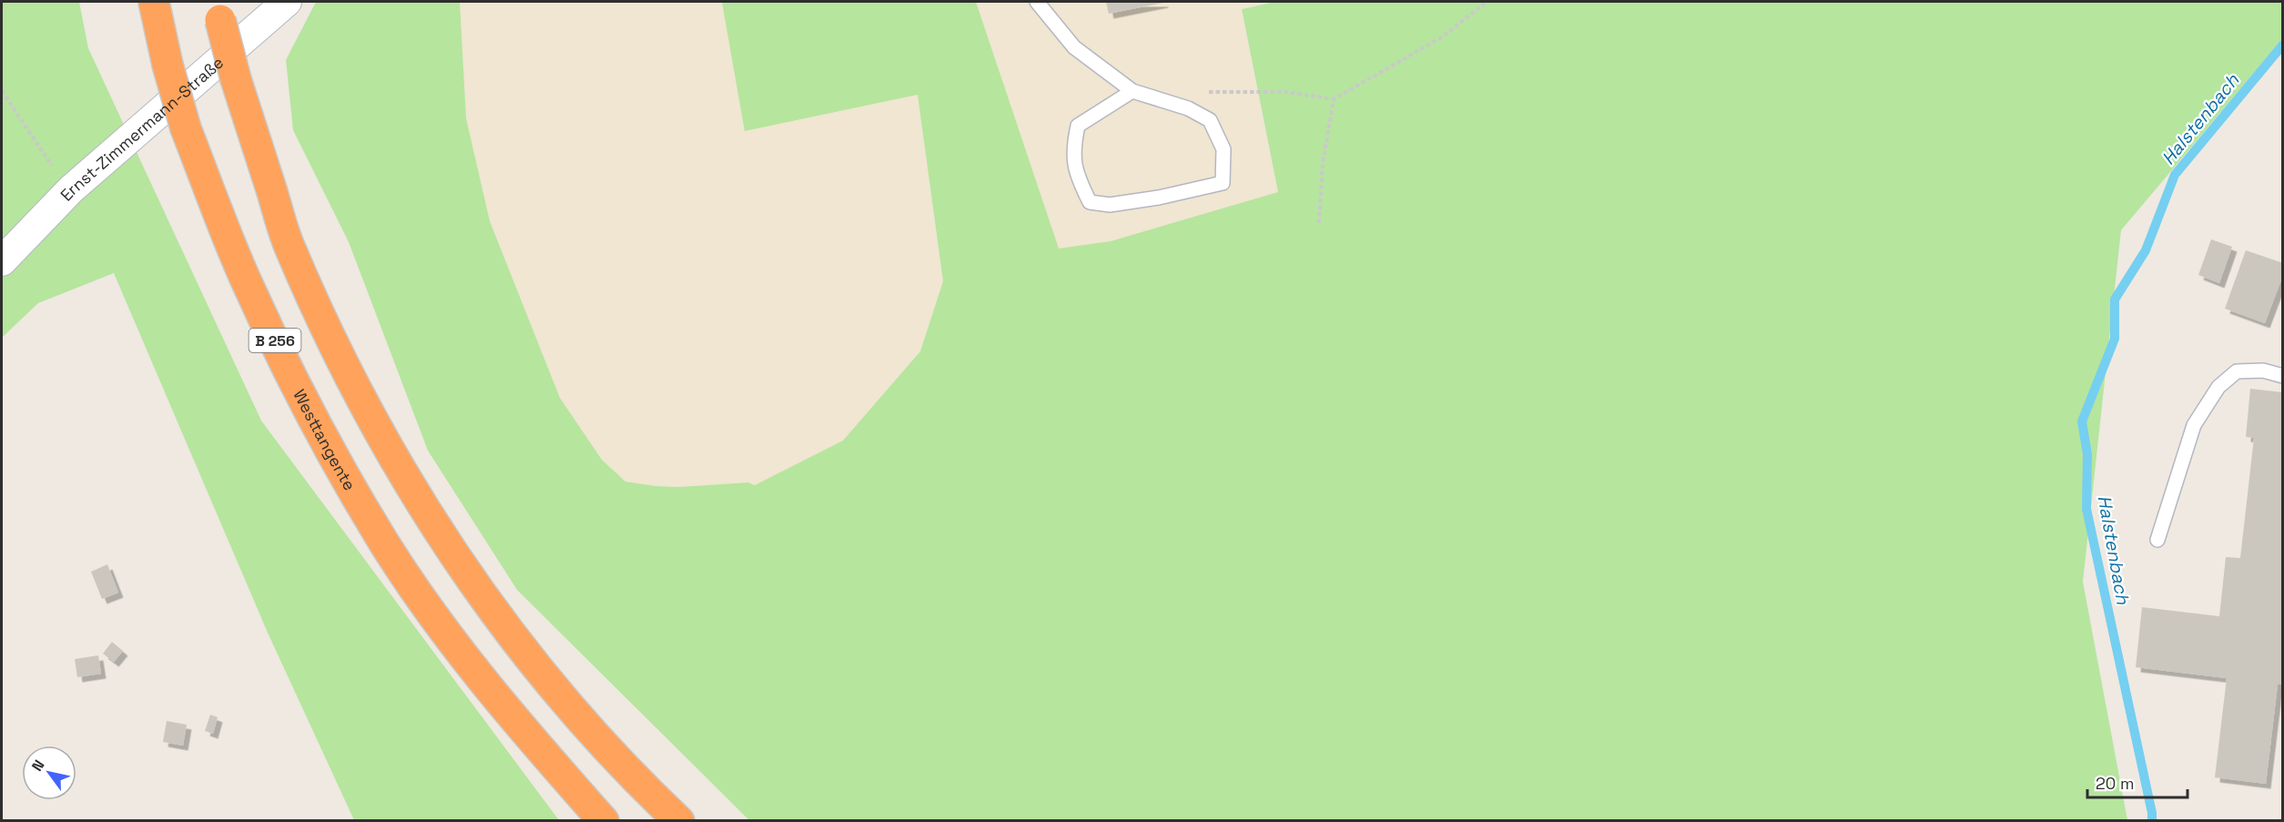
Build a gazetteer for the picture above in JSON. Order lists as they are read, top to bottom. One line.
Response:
{"streets":{"highway":["B 256","Westtangente"],"street":["Ernst-Zimmermann-Straße"]},"water":["Halstenbach"],"scale_bar":"20 m","north":"top left"}
